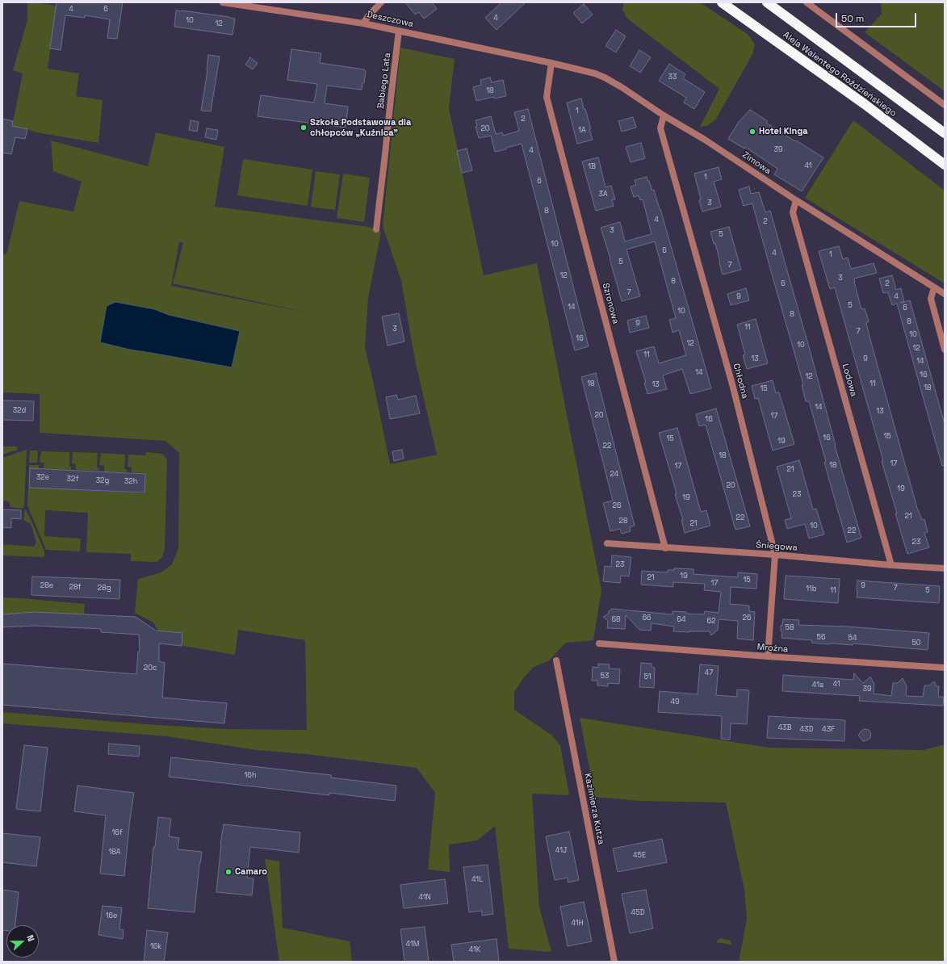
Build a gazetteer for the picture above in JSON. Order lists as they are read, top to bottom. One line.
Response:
{"streets":{"highway":["Aleja Walentego Roździeńskiego"],"street":["Deszczowa","Babiego Lata","Zimowa","Szronowa","Lodowa","Chłodna","Śniegowa","Mroźna","Kazimierza Kutza"]},"crossings":[["Deszczowa","Babiego Lata"],["Deszczowa","Zimowa"],["Deszczowa","Szronowa"],["Zimowa","Szronowa"],["Zimowa","Lodowa"],["Zimowa","Chłodna"],["Szronowa","Śniegowa"],["Lodowa","Śniegowa"],["Chłodna","Śniegowa"],["Chłodna","Mroźna"]],"places":["Szkoła Podstawowa dla chłopców „Kuźnica”","Hotel Kinga","Camaro"],"house_numbers":["4","6","4","10","12","33","18","1","2","20","1A","39","4","41","1B","1","6","3A","3","8","4","2","3","5","10","6","4","1","5","7","12","3","8","6","2","7","9","4","5","14","6","10","8","8","9","11","3","7","10","16","12","10","12","11","13","9","14","14","16","12","18","11","13","18","15","14","32d","13","20","17","16","15","16","15","19","22","18","17","18","17","21","24","32e","32f","32g","32h","20","19","23","19","26","21","22","28","21","10","22","23","23","19","21","15","17","28e","9","28f","28g","7","11b","11","5","66","26","68","64","62","58","56","54","50","20c","47","53","51","41","41a","39","49","43B","43D","43F","16h","16f","41J","18A","45E","41L","41N","45D","16e","41H","41M","16k","41K"],"scale_bar":"50 m","north":"right"}
